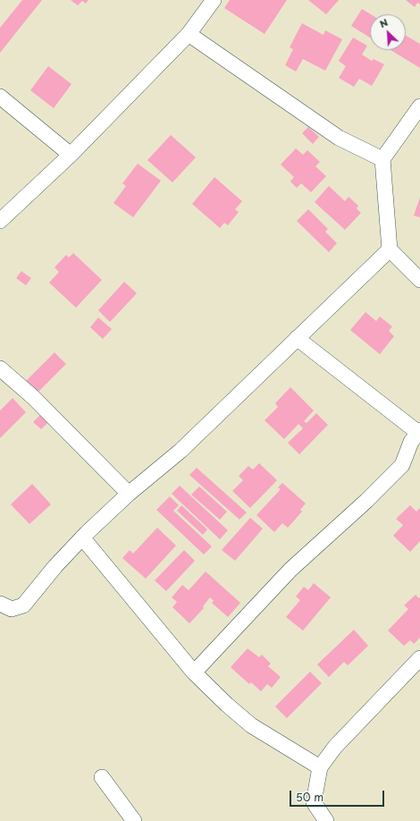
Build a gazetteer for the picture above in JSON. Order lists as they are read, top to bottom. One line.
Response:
{"scale_bar":"50 m","north":"top left"}
